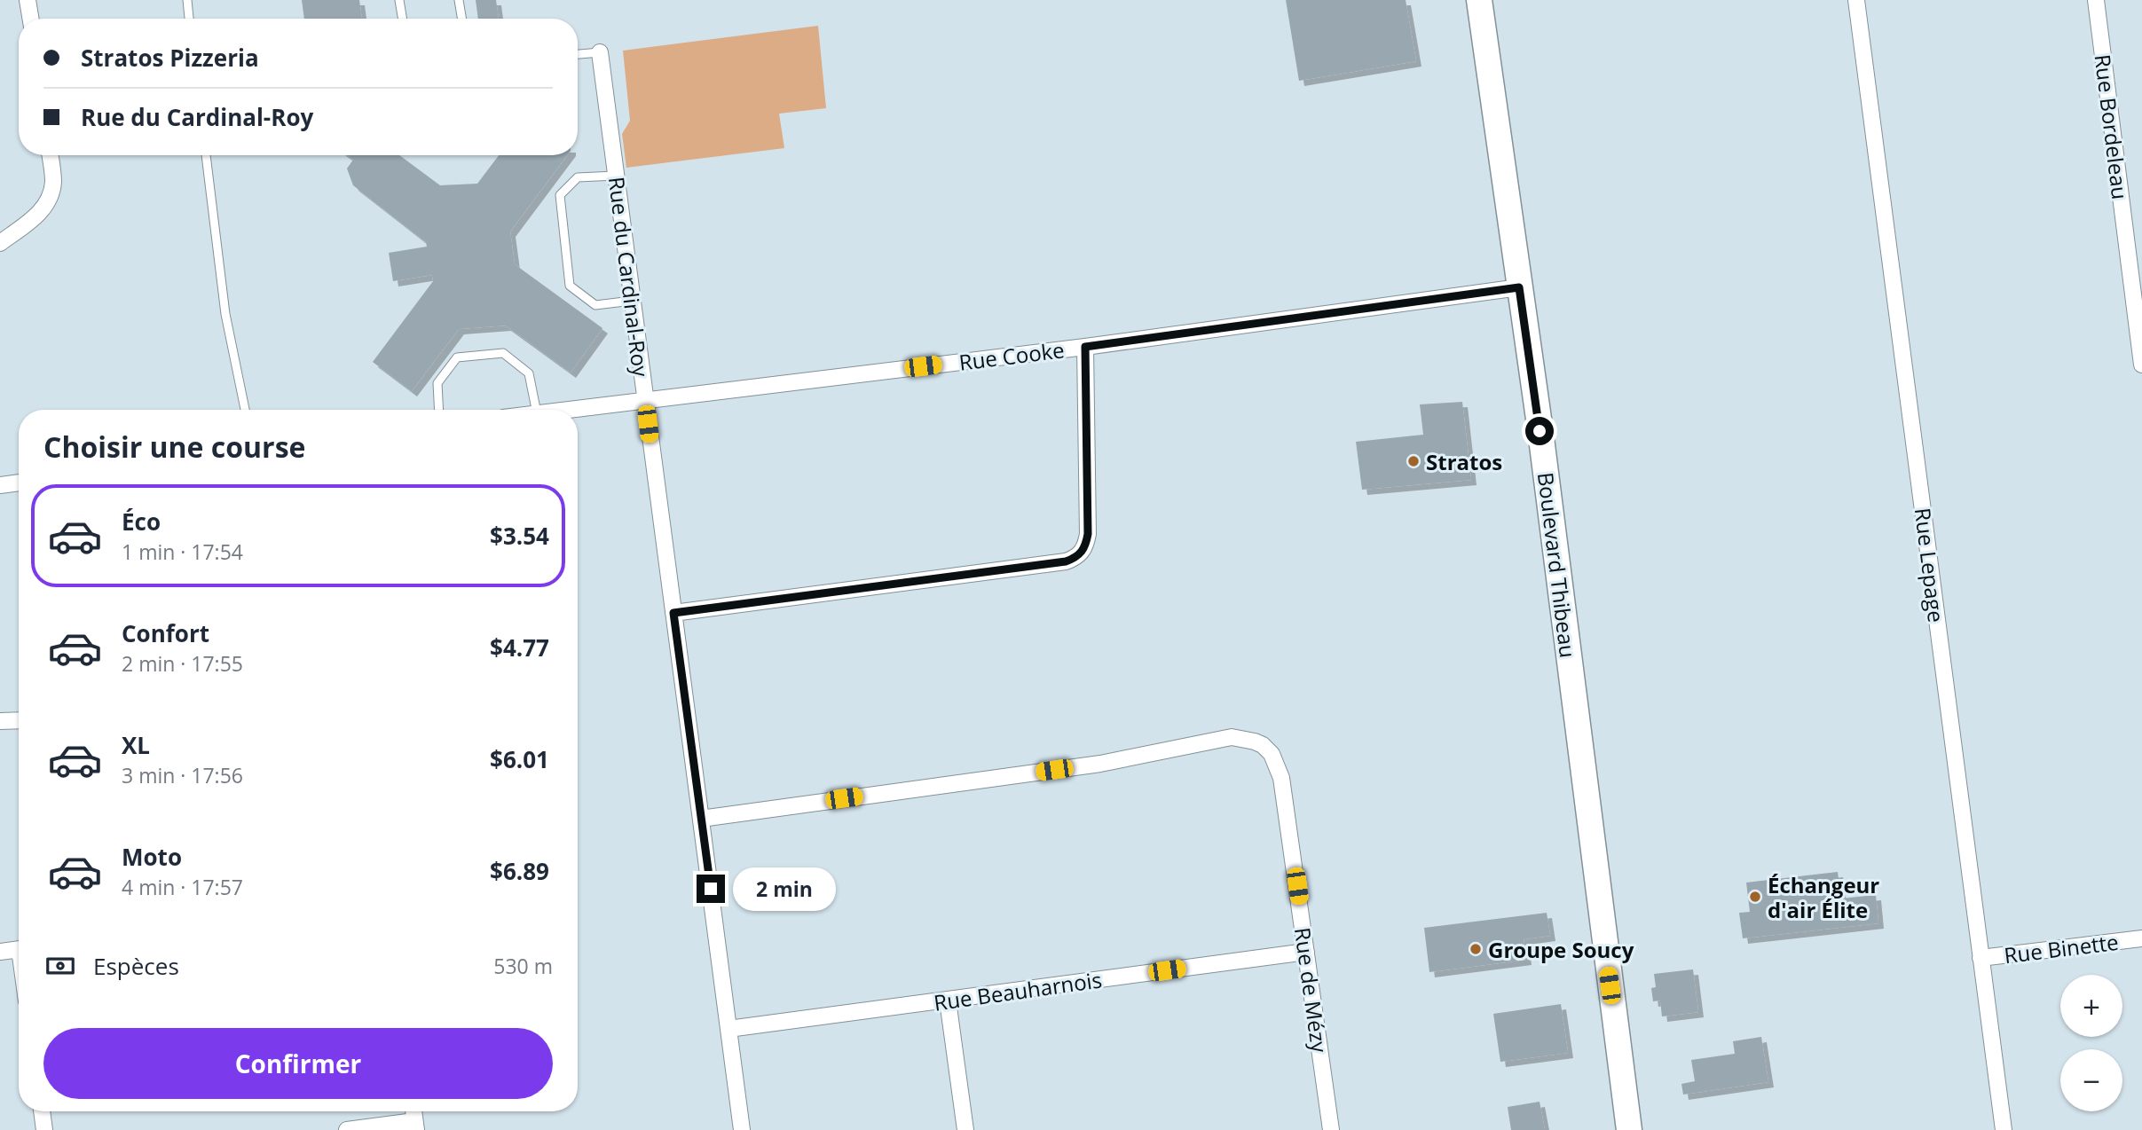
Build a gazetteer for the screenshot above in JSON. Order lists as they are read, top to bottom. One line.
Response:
{"streets":{"main road":["Boulevard Thibeau"],"street":["Rue Bordeleau","Rue du Cardinal-Roy","Rue Cooke","Rue Lepage","Rue Binette","Rue de Mézy","Rue Beauharnois"]},"crossings":[["Rue du Cardinal-Roy","Rue Cooke"],["Rue du Cardinal-Roy","Rue de Mézy"],["Rue du Cardinal-Roy","Rue Beauharnois"],["Rue Cooke","Boulevard Thibeau"],["Rue Lepage","Rue Binette"],["Rue de Mézy","Rue Beauharnois"]],"places":["Stratos","Échangeur d'air Élite","Groupe Soucy"],"page":{"banner":["Stratos Pizzeria","Rue du Cardinal-Roy"],"heading":"Choisir une course","list":[{"name":"Éco","note":"1 min · 17:54","value":"$3.54"},{"name":"Confort","note":"2 min · 17:55","value":"$4.77"},{"name":"XL","note":"3 min · 17:56","value":"$6.01"},{"name":"Moto","note":"4 min · 17:57","value":"$6.89"}],"bubble":"2 min","pay":["Espèces","530 m"],"map_buttons":["+","−"],"buttons":"Confirmer"}}
